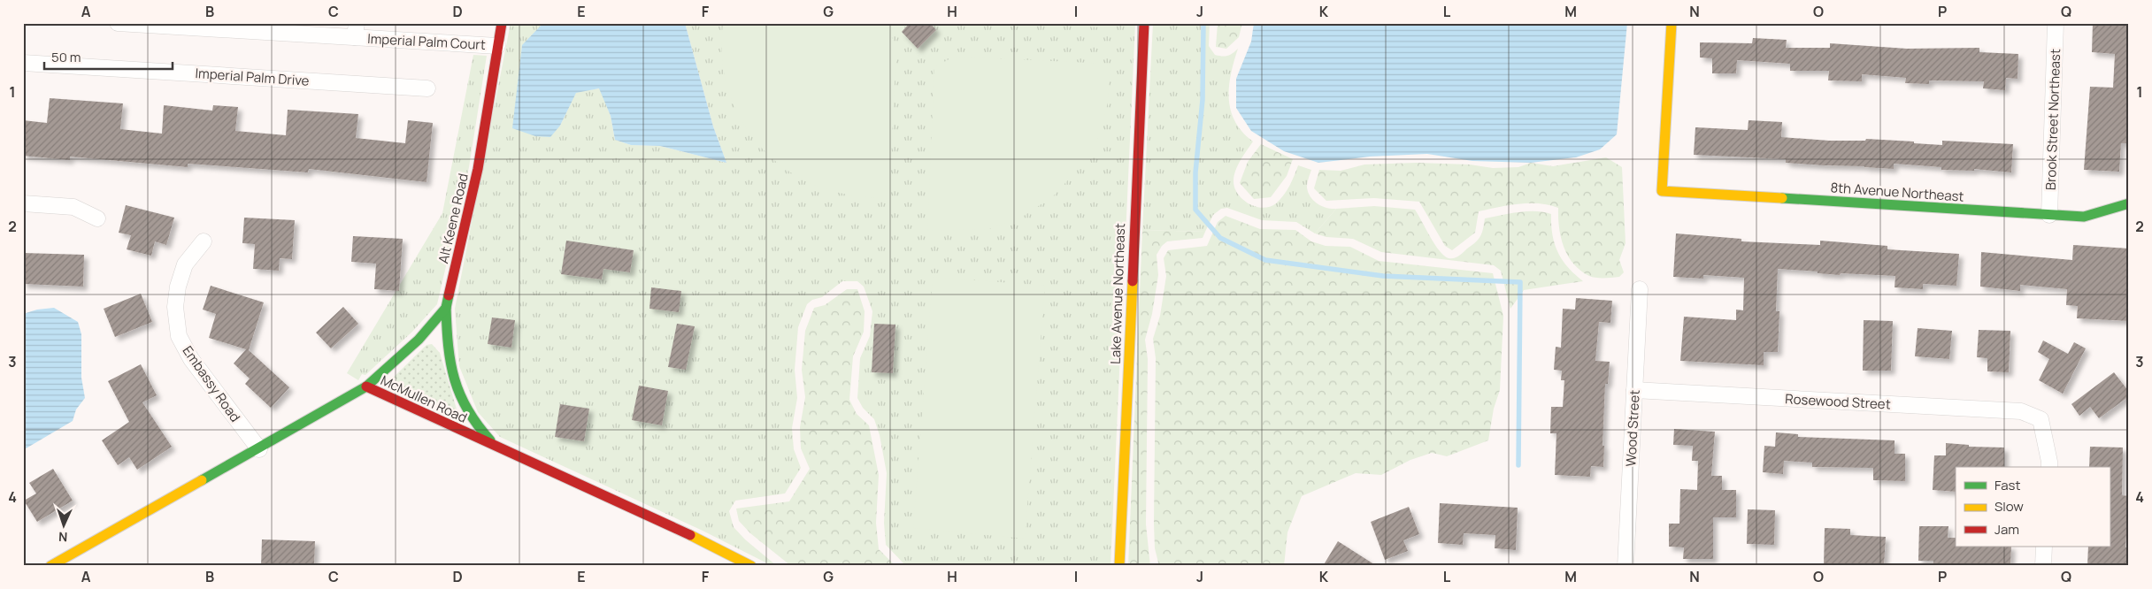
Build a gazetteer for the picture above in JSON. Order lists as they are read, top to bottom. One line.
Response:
{"streets":{"street":["Imperial Palm Court","Imperial Palm Drive","Brook Street Northeast","8th Avenue Northeast","Alt Keene Road","Lake Avenue Northeast","Embassy Road","McMullen Road","Rosewood Street","Wood Street"]},"crossings":[["Imperial Palm Court","Alt Keene Road"],["Brook Street Northeast","8th Avenue Northeast"],["Alt Keene Road","McMullen Road"],["Embassy Road","McMullen Road"],["Rosewood Street","Wood Street"]],"legend":["Fast","Slow","Jam"],"scale_bar":"50 m","north":"bottom","grid":{"columns":["A","B","C","D","E","F","G","H","I","J","K","L","M","N","O","P","Q"],"rows":["1","2","3","4"]}}
